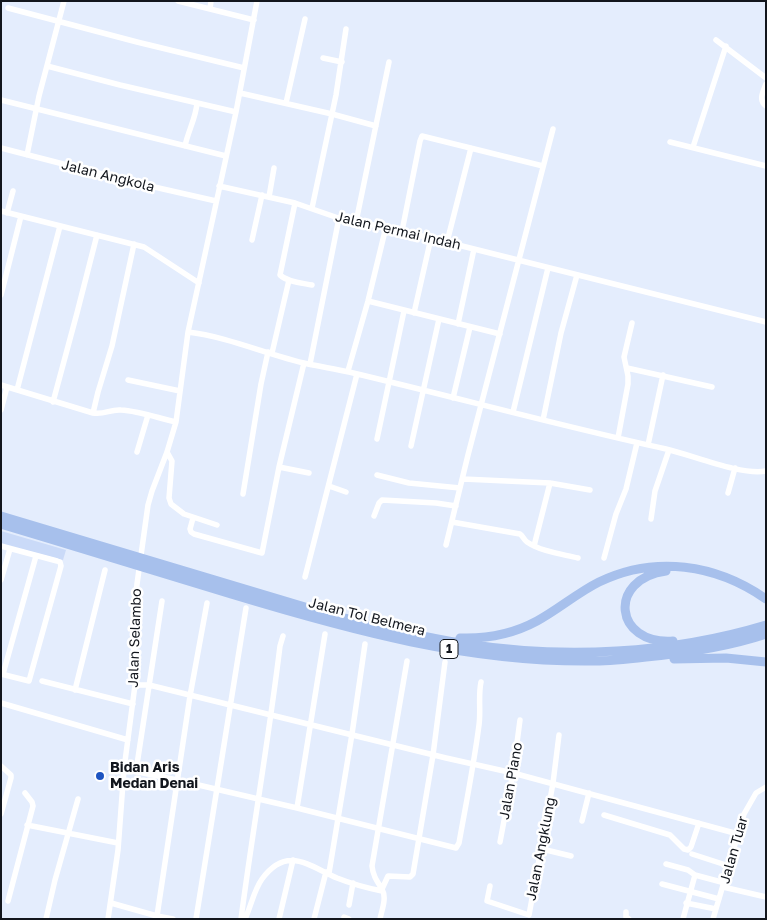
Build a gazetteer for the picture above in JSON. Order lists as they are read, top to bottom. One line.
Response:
{"streets":{"highway":["Jalan Tol Belmera","1"],"street":["Jalan Angkola","Jalan Permai Indah","Jalan Selambo","Jalan Piano","Jalan Angklung","Jalan Tuar"]},"crossings":[["Jalan Angkola","Jalan Selambo"],["Jalan Permai Indah","Jalan Selambo"]],"places":["Bidan Aris Medan Denai"]}
